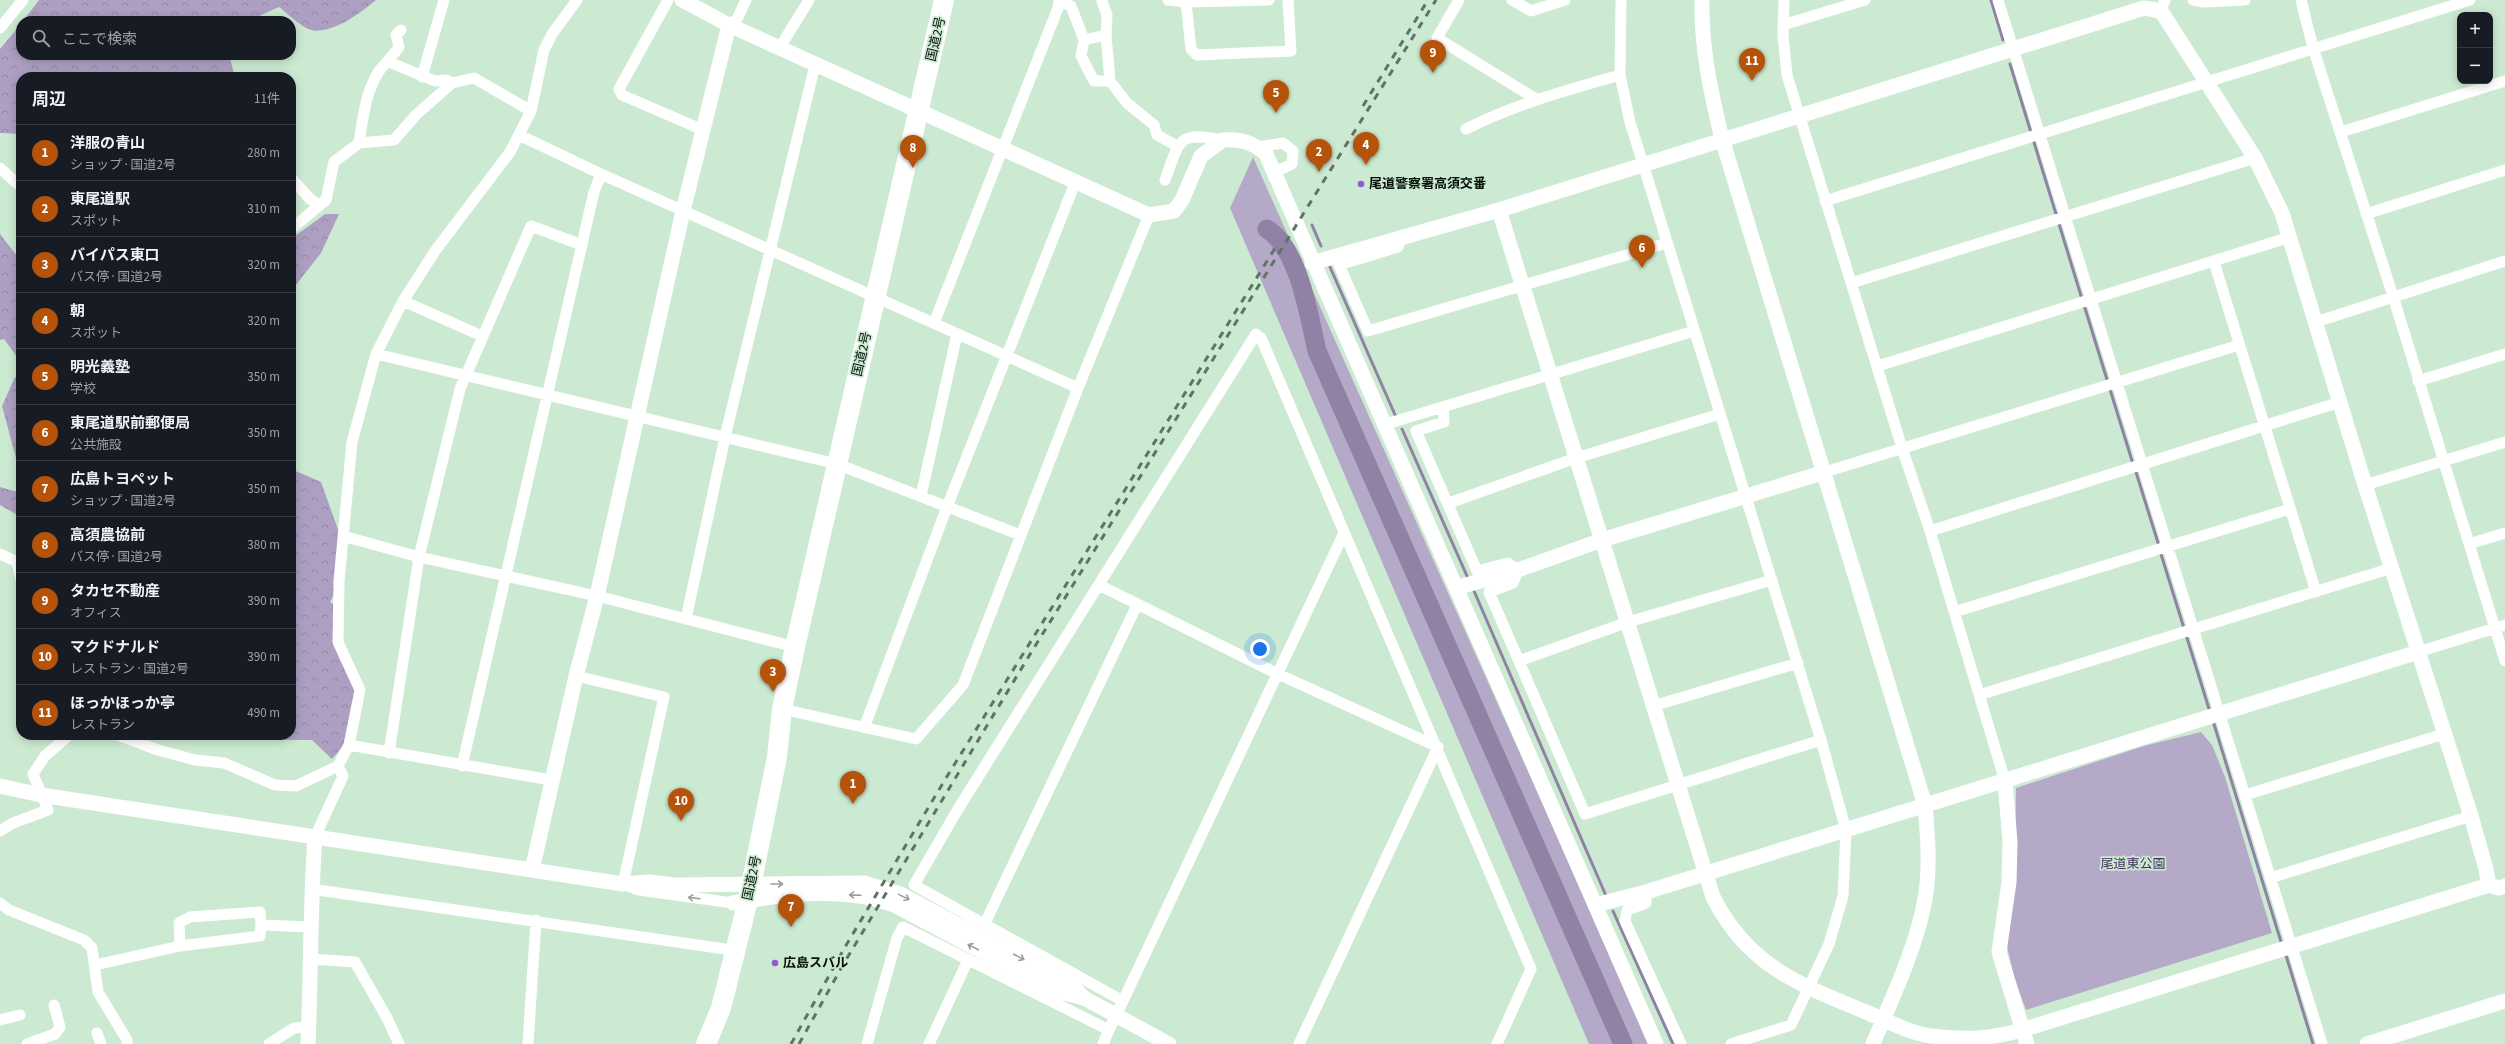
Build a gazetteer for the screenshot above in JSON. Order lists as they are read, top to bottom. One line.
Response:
{"streets":{"highway":["国道2号"]},"parks":["尾道東公園"],"places":["尾道警察署高須交番","広島スバル"],"page":{"map_buttons":["+","−"],"search":"ここで検索","pins":["9","11","5","4","8","2","6","3","1","10","7"],"heading":["周辺","11件"],"list":[{"mark":"1","name":"洋服の青山","note":"ショップ · 国道2号","value":"280 m"},{"mark":"2","name":"東尾道駅","note":"スポット","value":"310 m"},{"mark":"3","name":"バイパス東口","note":"バス停 · 国道2号","value":"320 m"},{"mark":"4","name":"朝","note":"スポット","value":"320 m"},{"mark":"5","name":"明光義塾","note":"学校","value":"350 m"},{"mark":"6","name":"東尾道駅前郵便局","note":"公共施設","value":"350 m"},{"mark":"7","name":"広島トヨペット","note":"ショップ · 国道2号","value":"350 m"},{"mark":"8","name":"高須農協前","note":"バス停 · 国道2号","value":"380 m"},{"mark":"9","name":"タカセ不動産","note":"オフィス","value":"390 m"},{"mark":"10","name":"マクドナルド","note":"レストラン · 国道2号","value":"390 m"},{"mark":"11","name":"ほっかほっか亭","note":"レストラン","value":"490 m"}]}}
